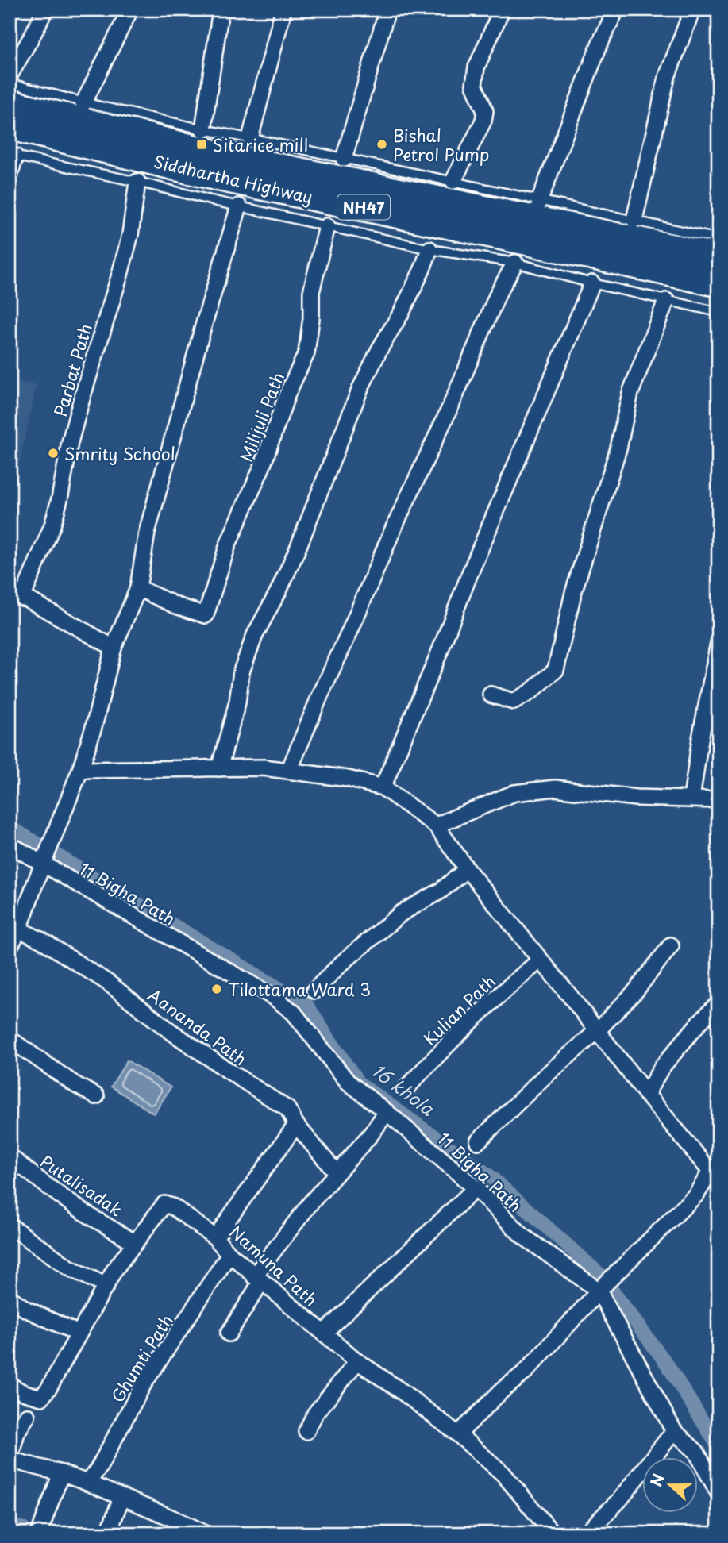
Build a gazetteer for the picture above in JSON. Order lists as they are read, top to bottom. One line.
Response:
{"streets":{"highway":["Siddhartha Highway","NH47"],"street":["Parbat Path","Milijuli Path","11 Bigha Path","Kulian Path","Aananda Path","Putalisadak","Namuna Path","Ghumti Path"]},"crossings":[["Putalisadak","Namuna Path"],["Namuna Path","Ghumti Path"]],"water":["16 khola"],"places":{"transit":["Sitarice mill"],"other":["Bishal Petrol Pump","Smrity School","Tilottama Ward 3"]},"north":"left"}
